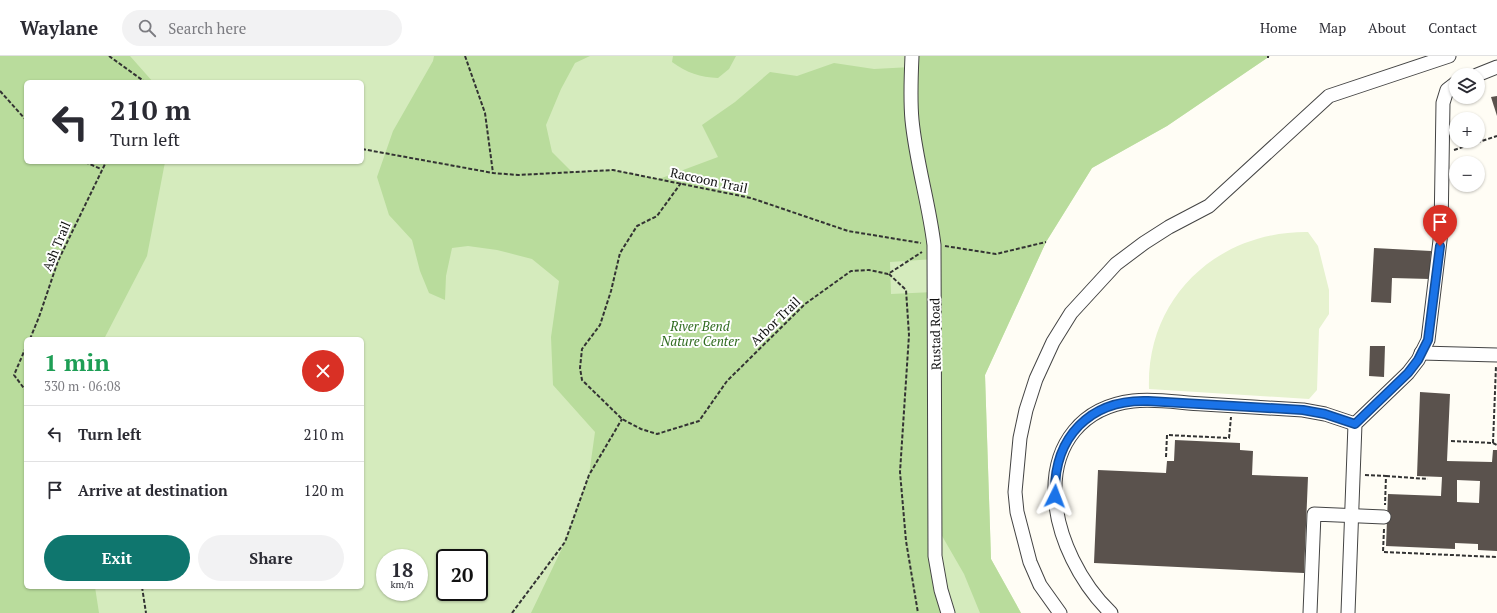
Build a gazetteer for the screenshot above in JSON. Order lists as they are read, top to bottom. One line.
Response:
{"streets":{"street":["Rustad Road"],"path":["Raccoon Trail","Ash Trail","Arbor Trail"]},"crossings":[["Raccoon Trail","Arbor Trail"],["Raccoon Trail","Rustad Road"]],"parks":["River Bend Nature Center"],"page":{"header":"Waylane","search":"Search here","nav":["Home","Map","About","Contact"],"map_buttons":["+","−"],"turn":["210 m","Turn left"],"heading":["1 min","330 m · 06:08"],"list":[{"name":"Turn left","value":"210 m"},{"name":"Arrive at destination","value":"120 m"}],"buttons":["Exit","Share"],"speed":"18 km/h","limit":"20"}}
